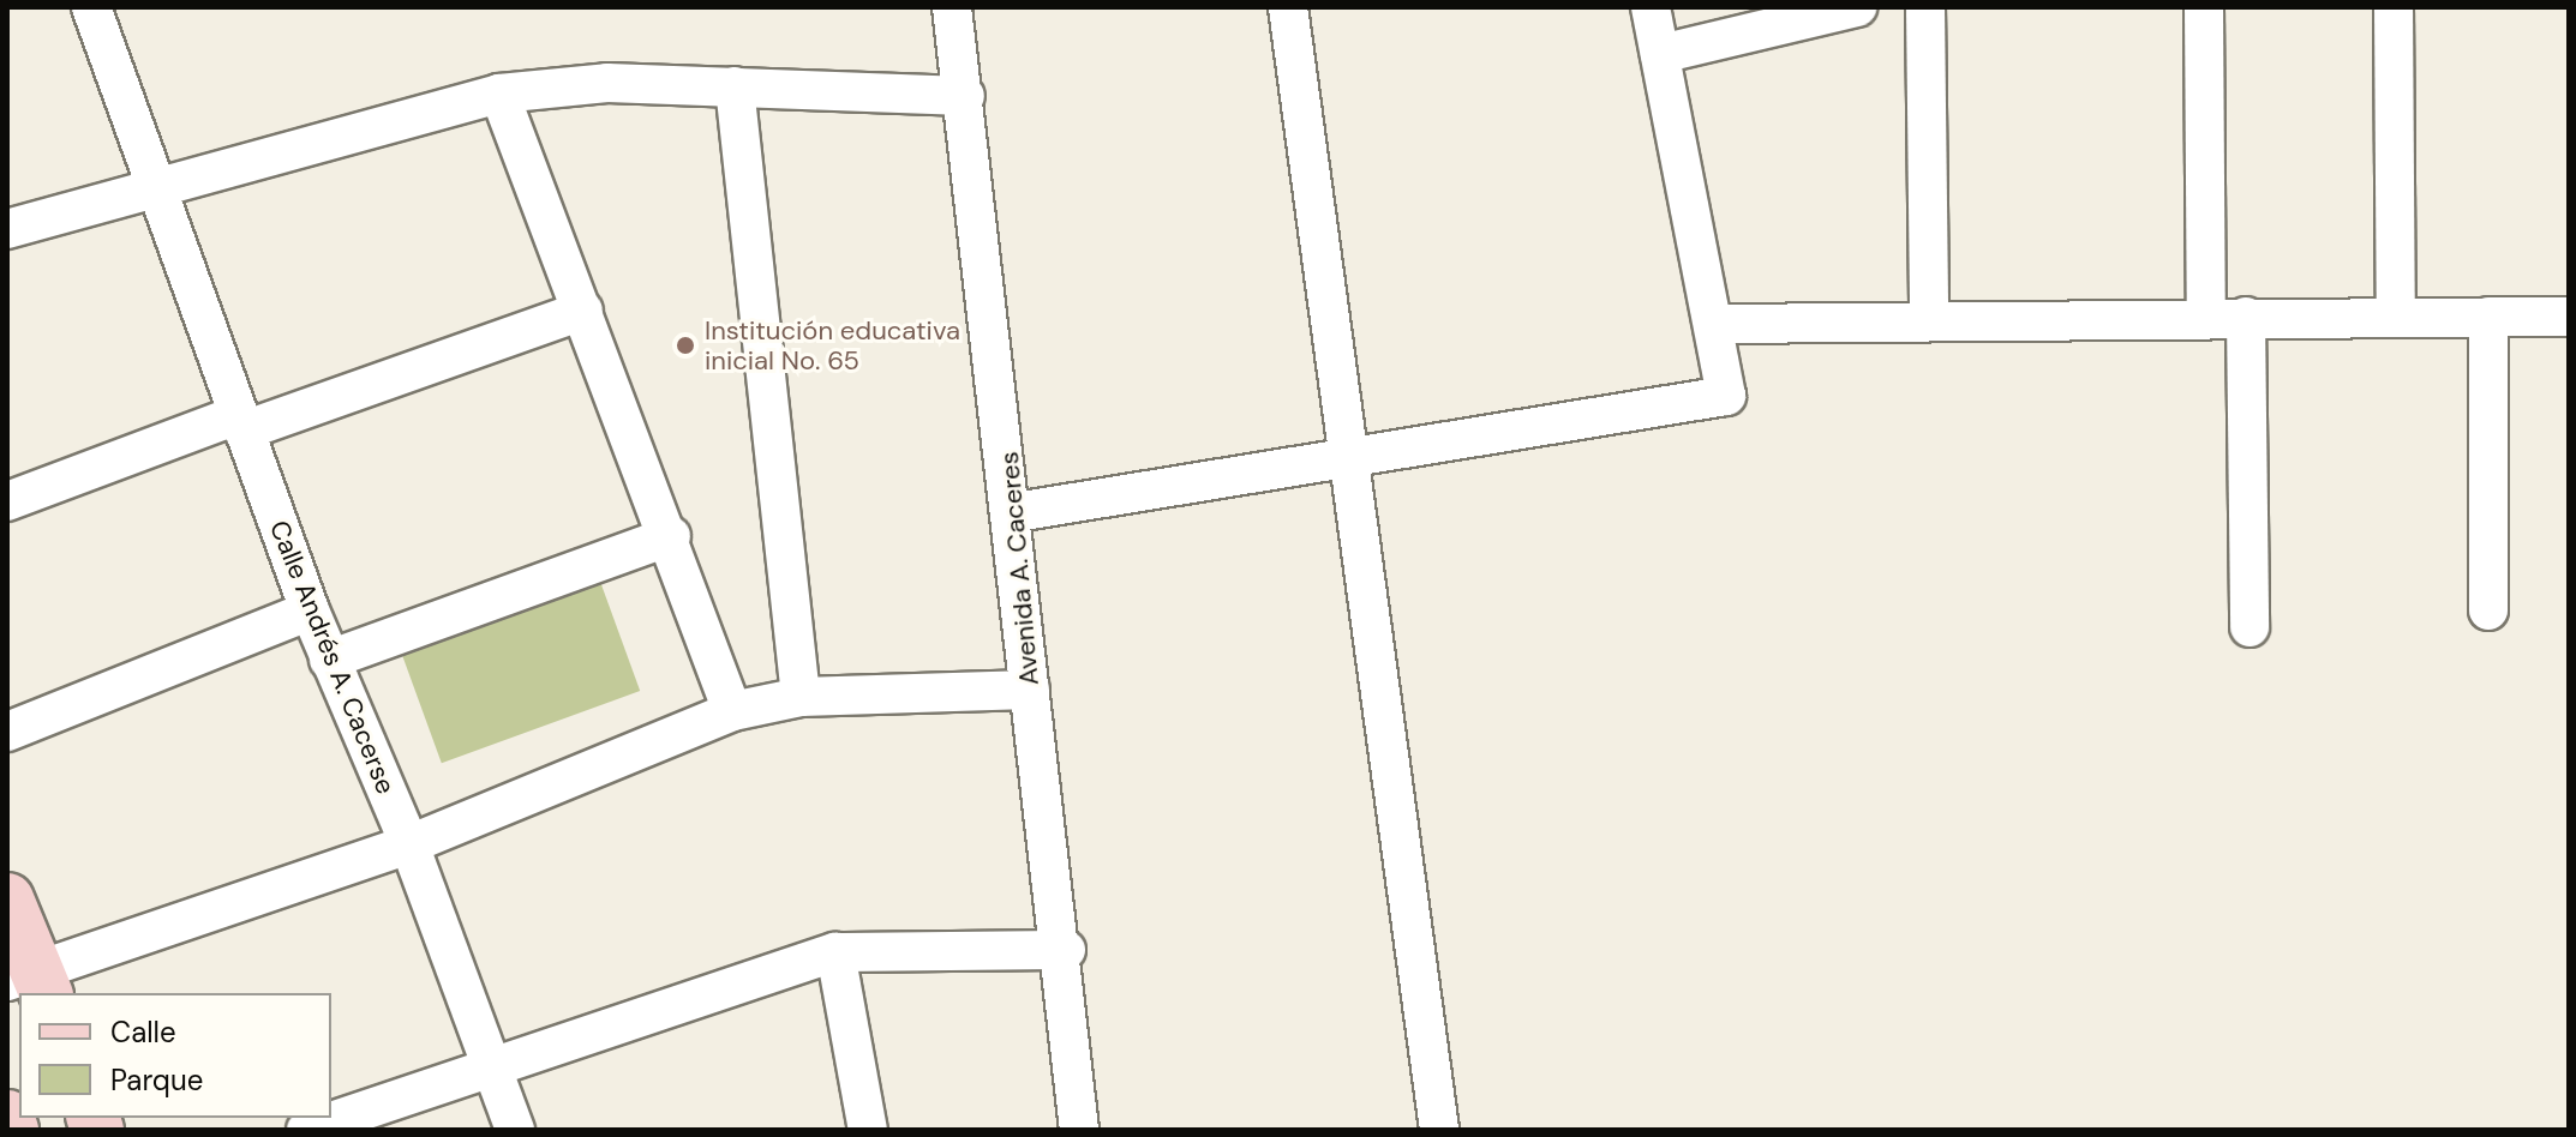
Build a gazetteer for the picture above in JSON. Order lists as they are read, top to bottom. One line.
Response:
{"streets":{"street":["Avenida A. Caceres","Calle Andrés A. Cacerse"]},"places":["Institución educativa inicial No. 65"],"legend":["Calle","Parque"]}
